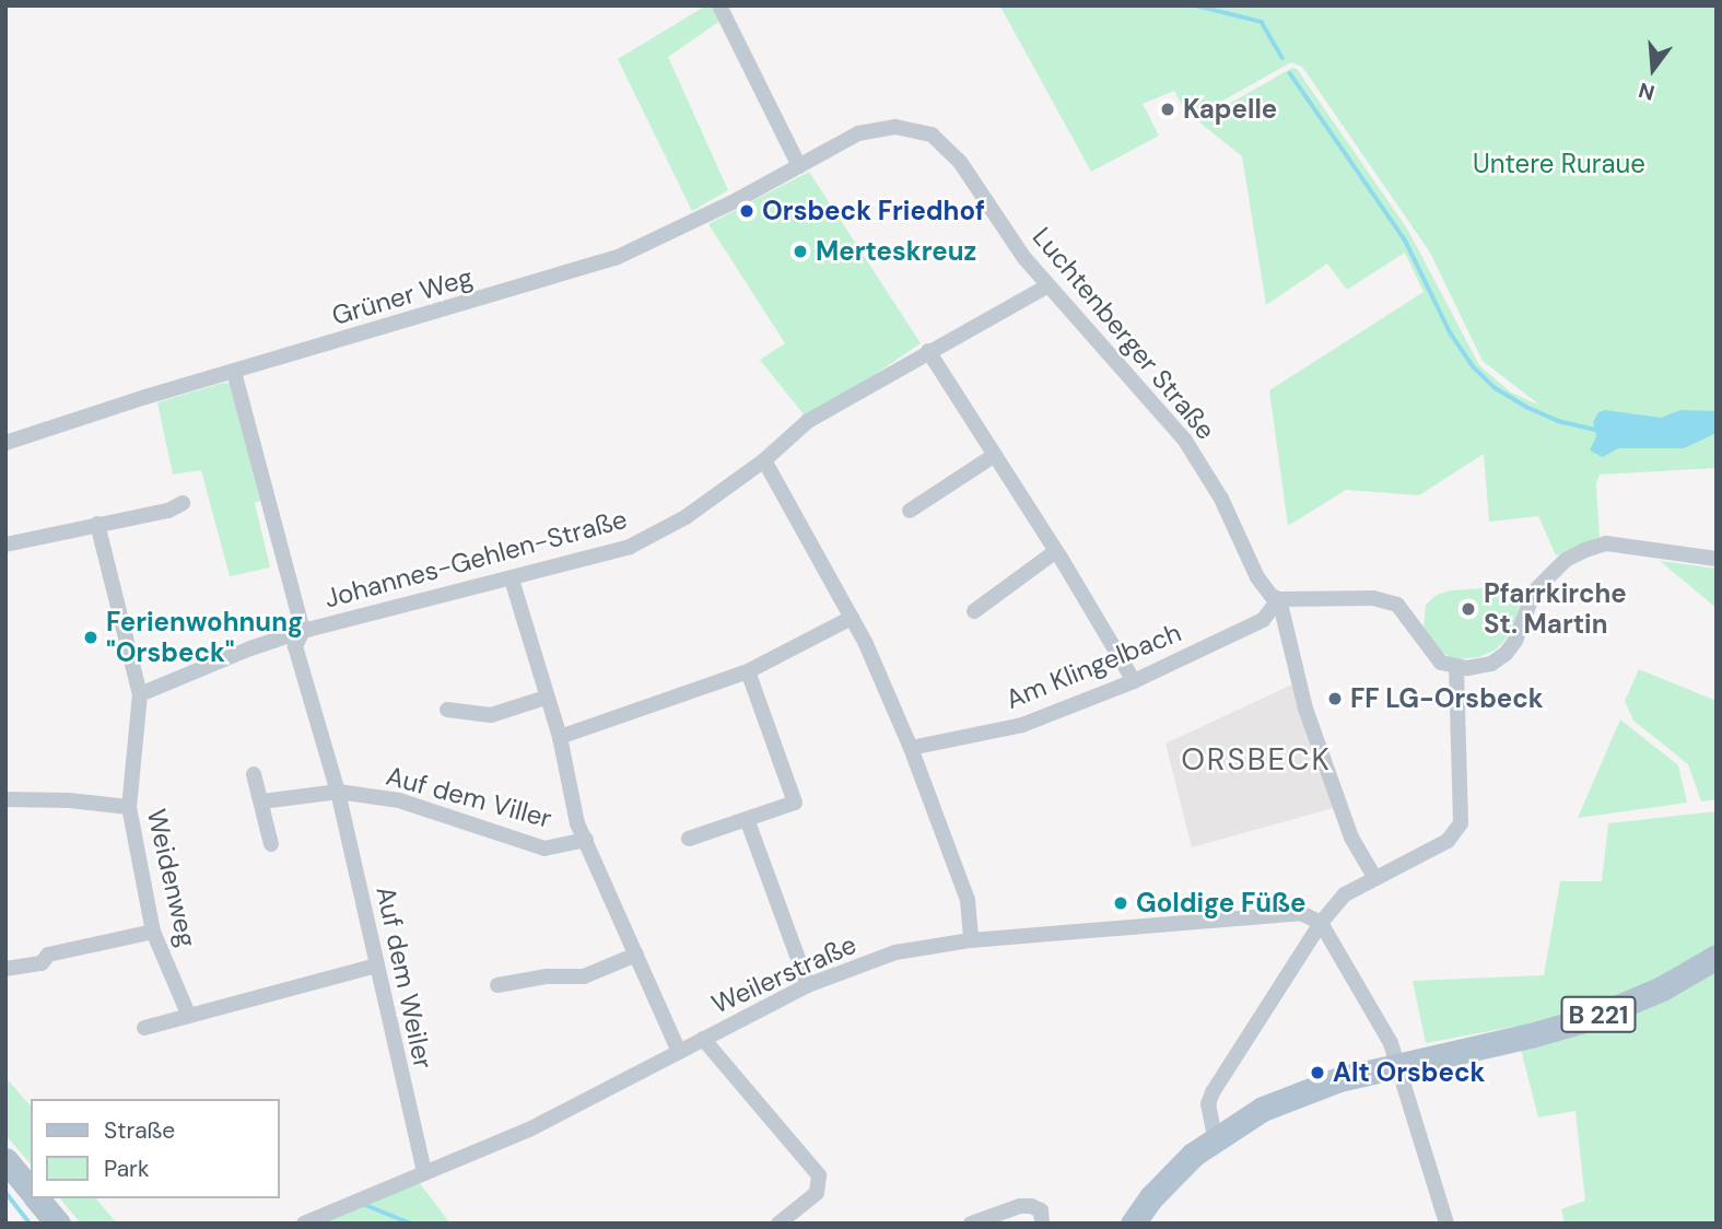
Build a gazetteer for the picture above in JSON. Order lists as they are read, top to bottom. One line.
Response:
{"streets":{"main road":["B 221"],"street":["Grüner Weg","Luchtenberger Straße","Johannes-Gehlen-Straße","Am Klingelbach","Auf dem Viller","Weidenweg","Weilerstraße","Auf dem Weiler"]},"crossings":[["Grüner Weg","Luchtenberger Straße"],["Grüner Weg","Auf dem Weiler"],["Luchtenberger Straße","Johannes-Gehlen-Straße"],["Luchtenberger Straße","Am Klingelbach"],["Johannes-Gehlen-Straße","Weidenweg"],["Johannes-Gehlen-Straße","Auf dem Weiler"],["Auf dem Viller","Auf dem Weiler"],["Weilerstraße","Auf dem Weiler"]],"districts":["ORSBECK"],"parks":["Untere Ruraue"],"places":["Kapelle","Orsbeck Friedhof","Merteskreuz","Pfarrkirche St. Martin","Ferienwohnung \"Orsbeck\"","FF LG-Orsbeck","Goldige Füße","Alt Orsbeck"],"legend":["Straße","Park"],"north":"bottom"}
